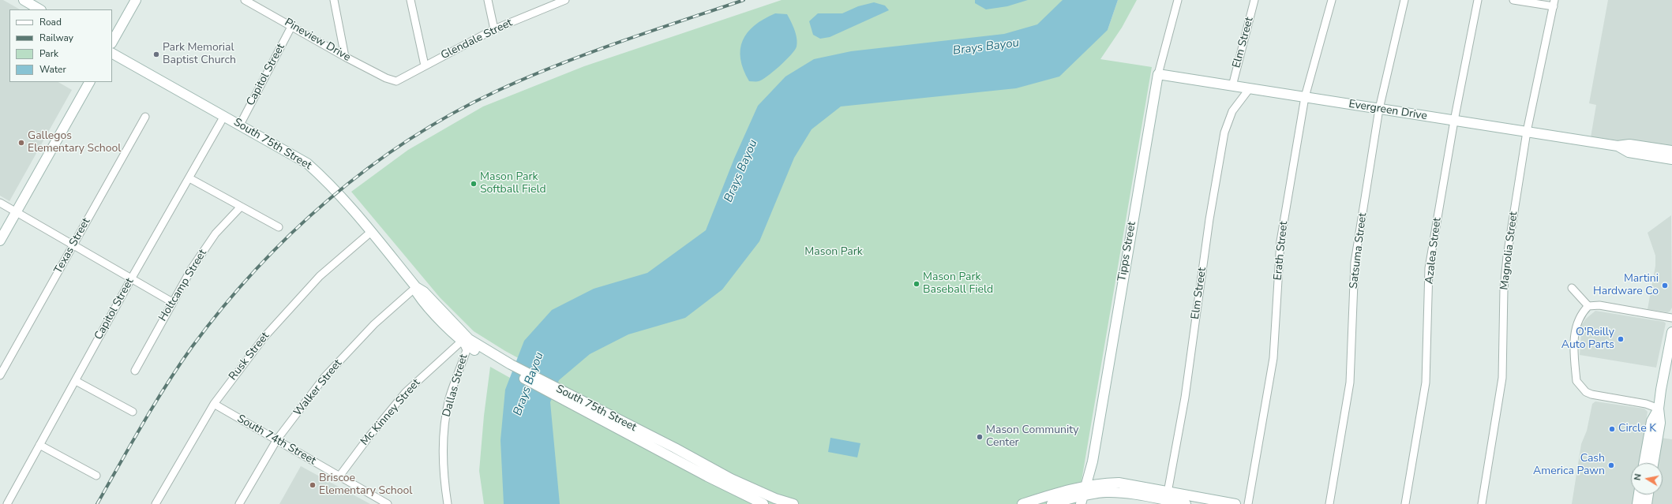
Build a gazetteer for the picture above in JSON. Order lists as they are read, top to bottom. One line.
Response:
{"streets":{"main road":["Evergreen Drive","South 75th Street","Tipps Street"],"street":["Glendale Street","Pineview Drive","Elm Street","Capitol Street","Texas Street","Erath Street","Satsuma Street","Azalea Street","Magnolia Street","Holtcamp Street","Rusk Street","Dallas Street","Walker Street","Mc Kinney Street","South 74th Street"]},"crossings":[["Glendale Street","Pineview Drive"],["Pineview Drive","Capitol Street"],["Elm Street","Evergreen Drive"],["Capitol Street","South 75th Street"],["Evergreen Drive","Erath Street"],["Evergreen Drive","Satsuma Street"],["Evergreen Drive","Azalea Street"],["Evergreen Drive","Magnolia Street"],["Evergreen Drive","Tipps Street"],["South 75th Street","Rusk Street"],["South 75th Street","Dallas Street"],["South 75th Street","Walker Street"],["South 75th Street","Mc Kinney Street"],["Rusk Street","South 74th Street"],["Dallas Street","Mc Kinney Street"],["Walker Street","South 74th Street"],["Mc Kinney Street","South 74th Street"]],"water":["Brays Bayou"],"parks":["Mason Park"],"places":["Park Memorial Baptist Church","Gallegos Elementary School","Mason Park Softball Field","Mason Park Baseball Field","Martini Hardware Co","O'Reilly Auto Parts","Circle K","Mason Community Center","Cash America Pawn","Briscoe Elementary School"],"legend":["Road","Railway","Park","Water"],"north":"left"}
